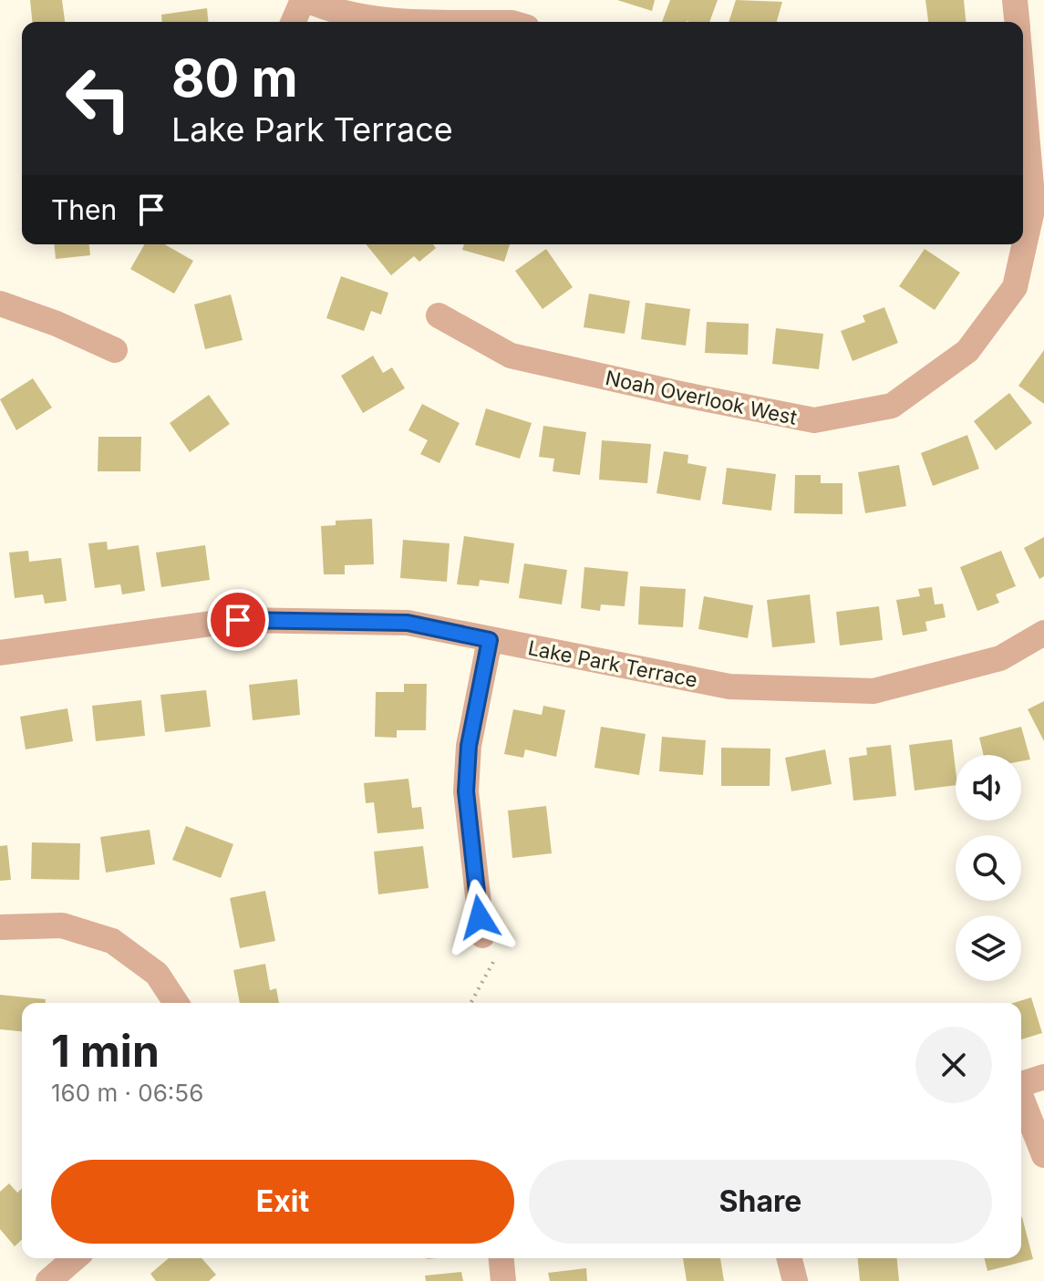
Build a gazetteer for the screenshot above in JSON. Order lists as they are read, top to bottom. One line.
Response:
{"streets":{"street":["Noah Overlook West","Lake Park Terrace"]},"page":{"turn":["80 m","Lake Park Terrace"],"then":"Then","heading":["1 min","160 m · 06:56"],"buttons":["Exit","Share"]}}
